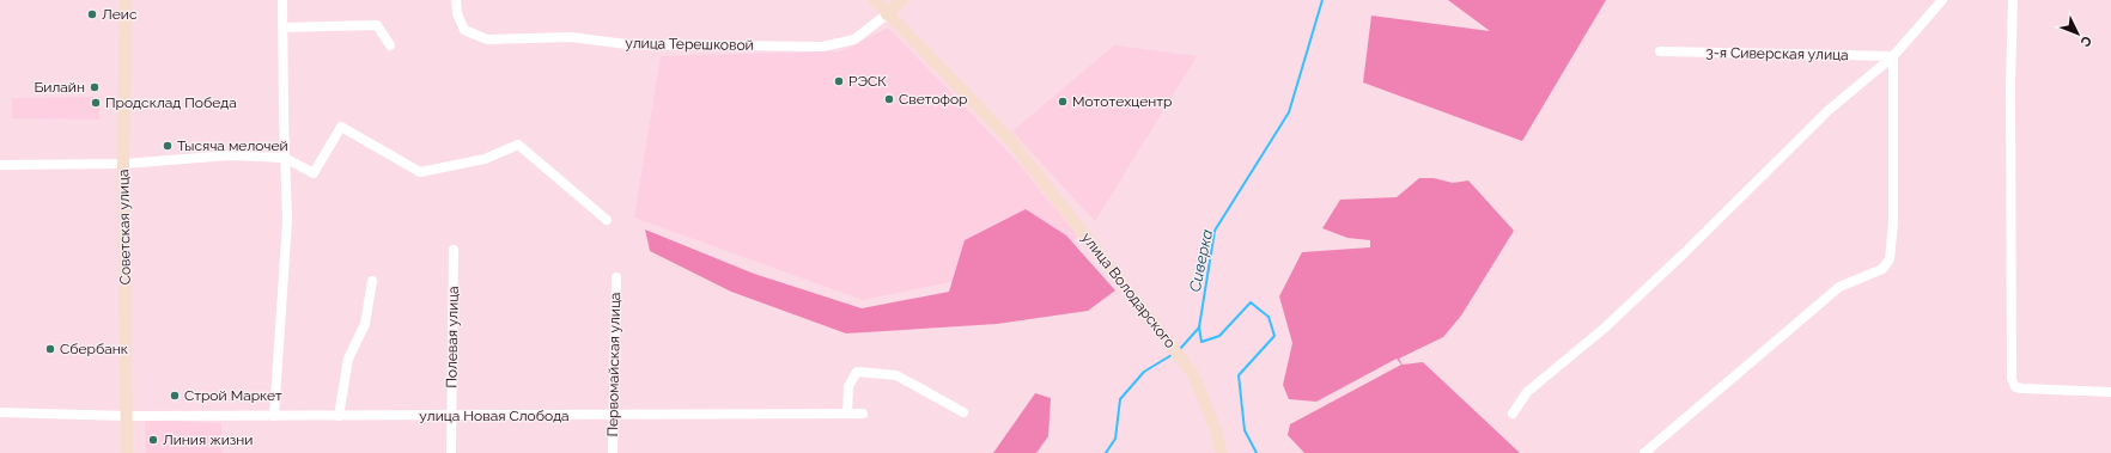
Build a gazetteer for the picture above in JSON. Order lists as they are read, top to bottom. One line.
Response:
{"streets":{"main road":["улица Терешковой","Советская улица","улица Володарского"],"street":["3-я Сиверская улица","Полевая улица","Первомайская улица","улица Новая Слобода"]},"crossings":[["улица Терешковой","улица Володарского"],["Советская улица","улица Новая Слобода"],["Полевая улица","улица Новая Слобода"],["Первомайская улица","улица Новая Слобода"]],"water":["Сиверка"],"places":["Леис","РЭСК","Билайн","Светофор","Мототехцентр","Продсклад Победа","Тысяча мелочей","Сбербанк","Строй Маркет","Линия жизни"],"north":"bottom right"}
